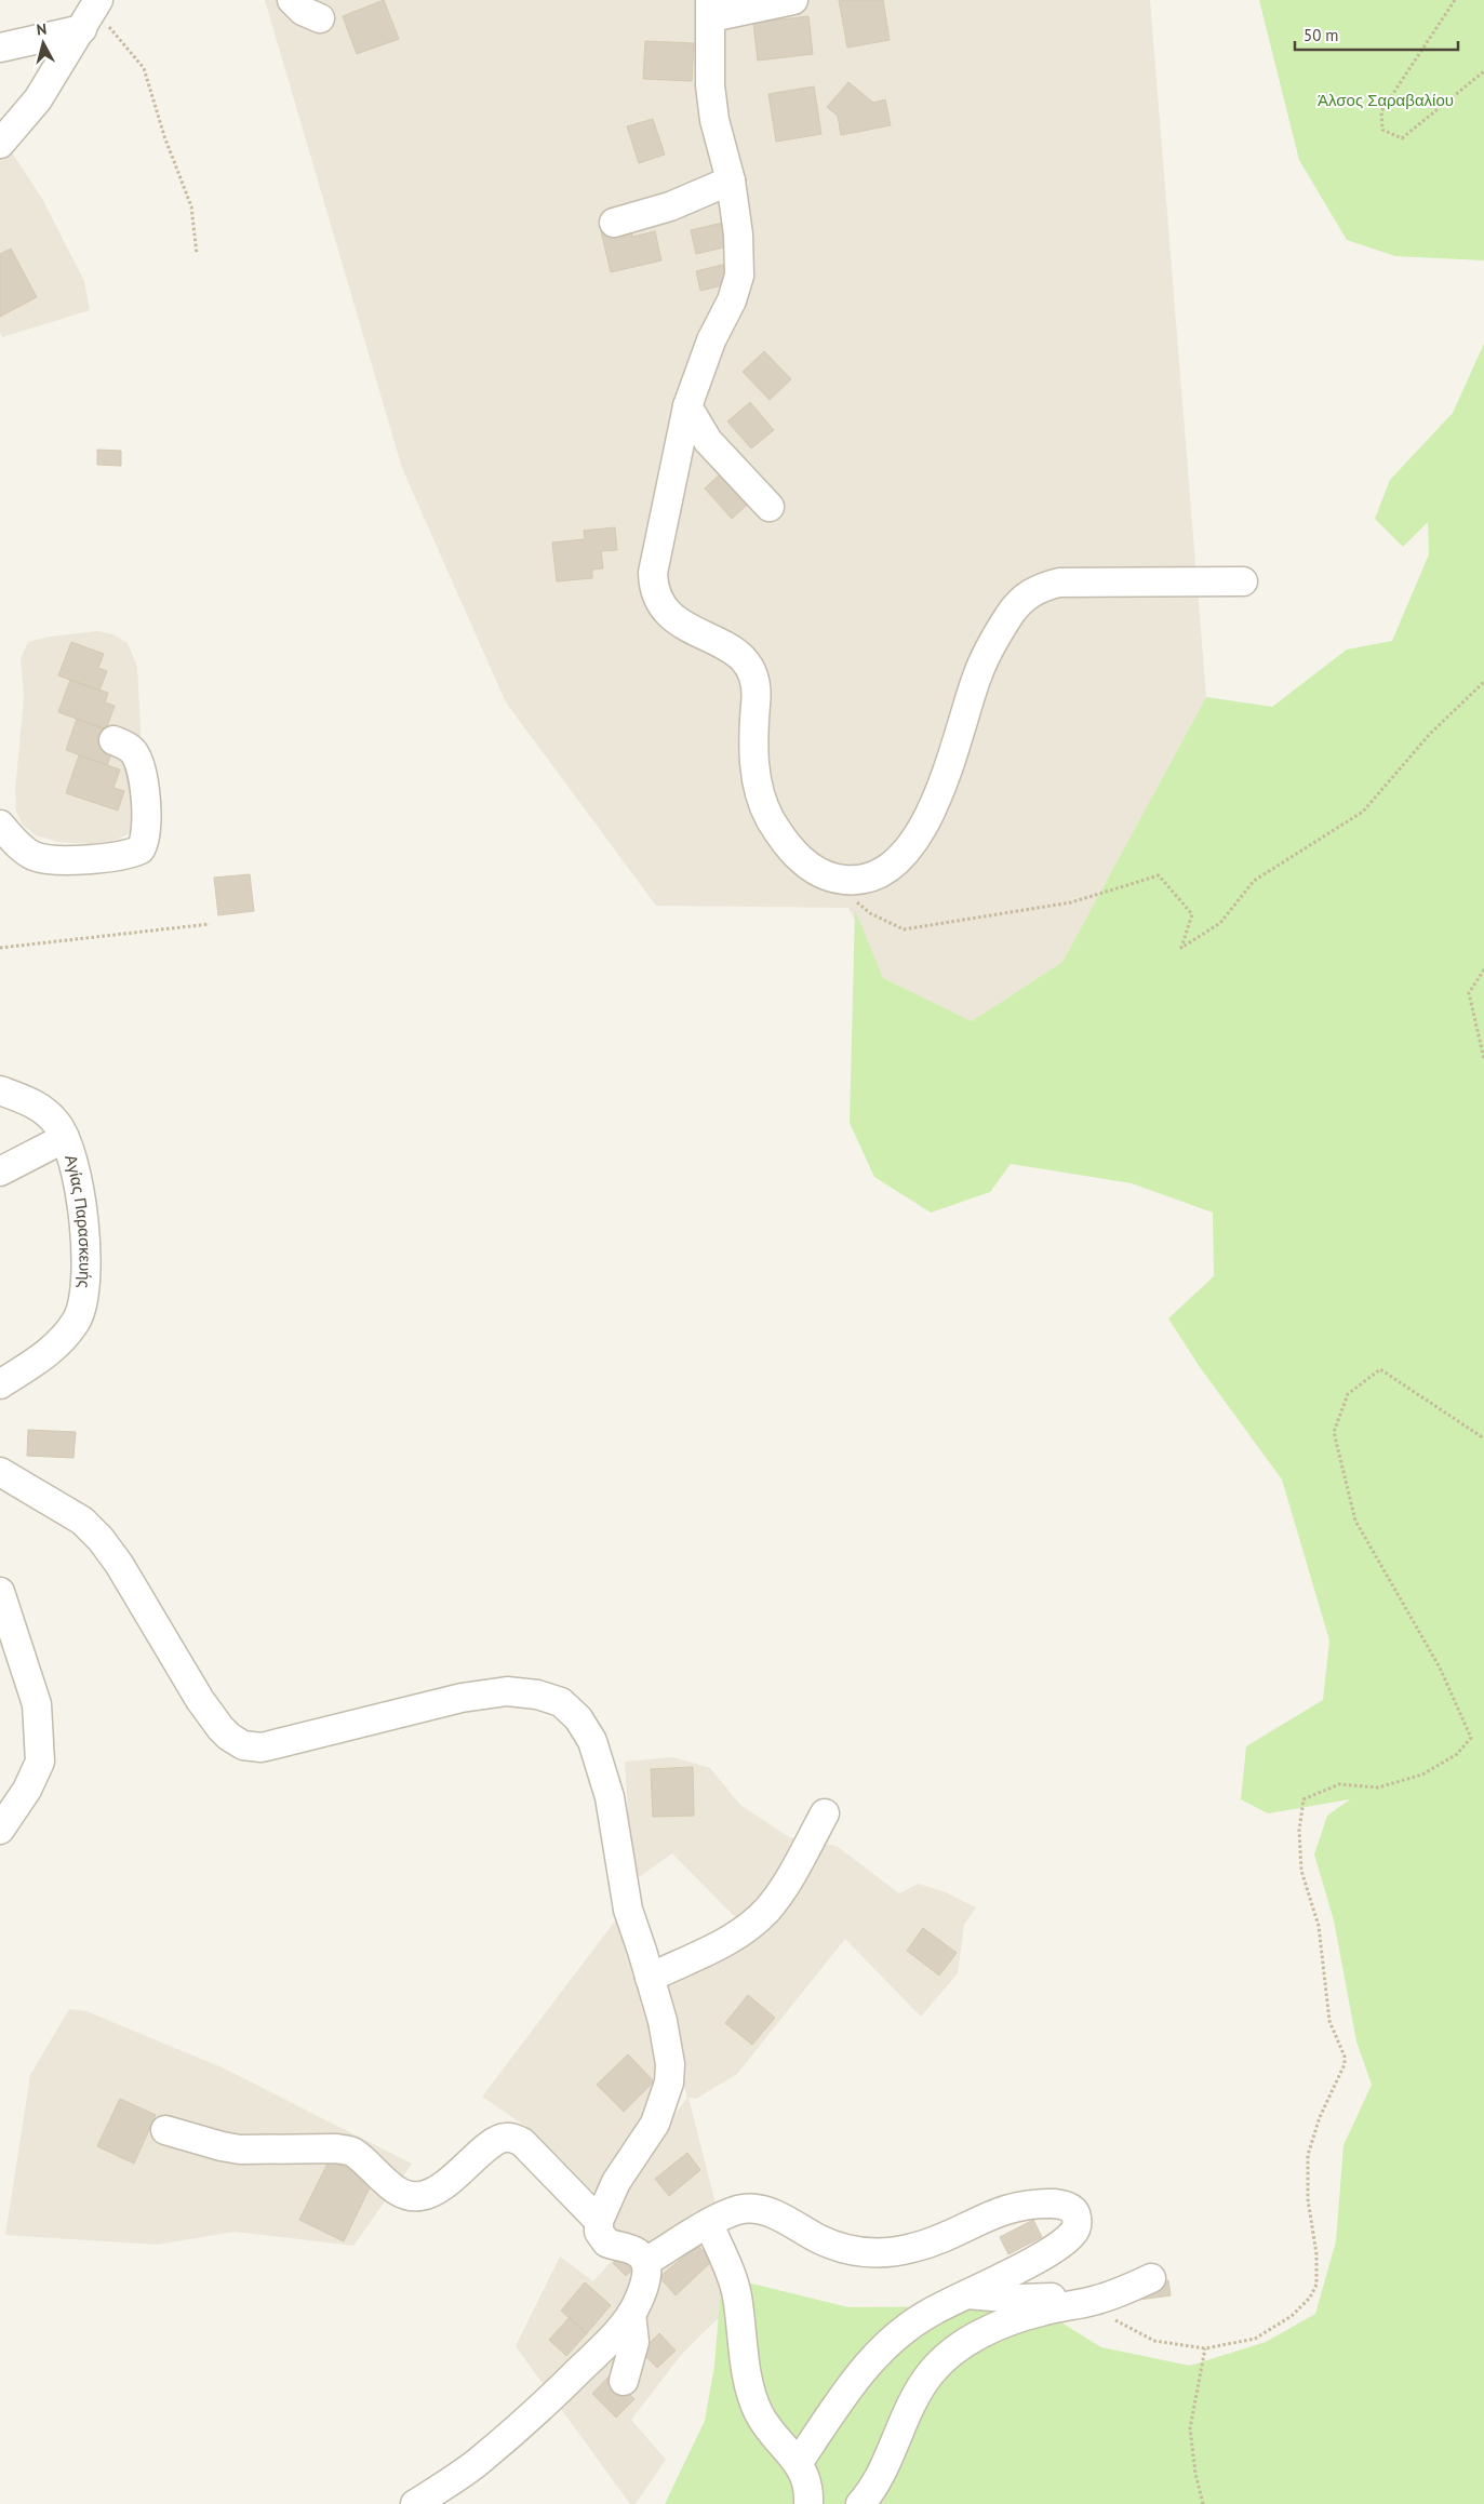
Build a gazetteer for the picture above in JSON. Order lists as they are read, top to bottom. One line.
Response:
{"streets":{"street":["Αγίας Παρασκευής"]},"parks":["Άλσος Σαραβαλίου"],"scale_bar":"50 m","north":"top"}
